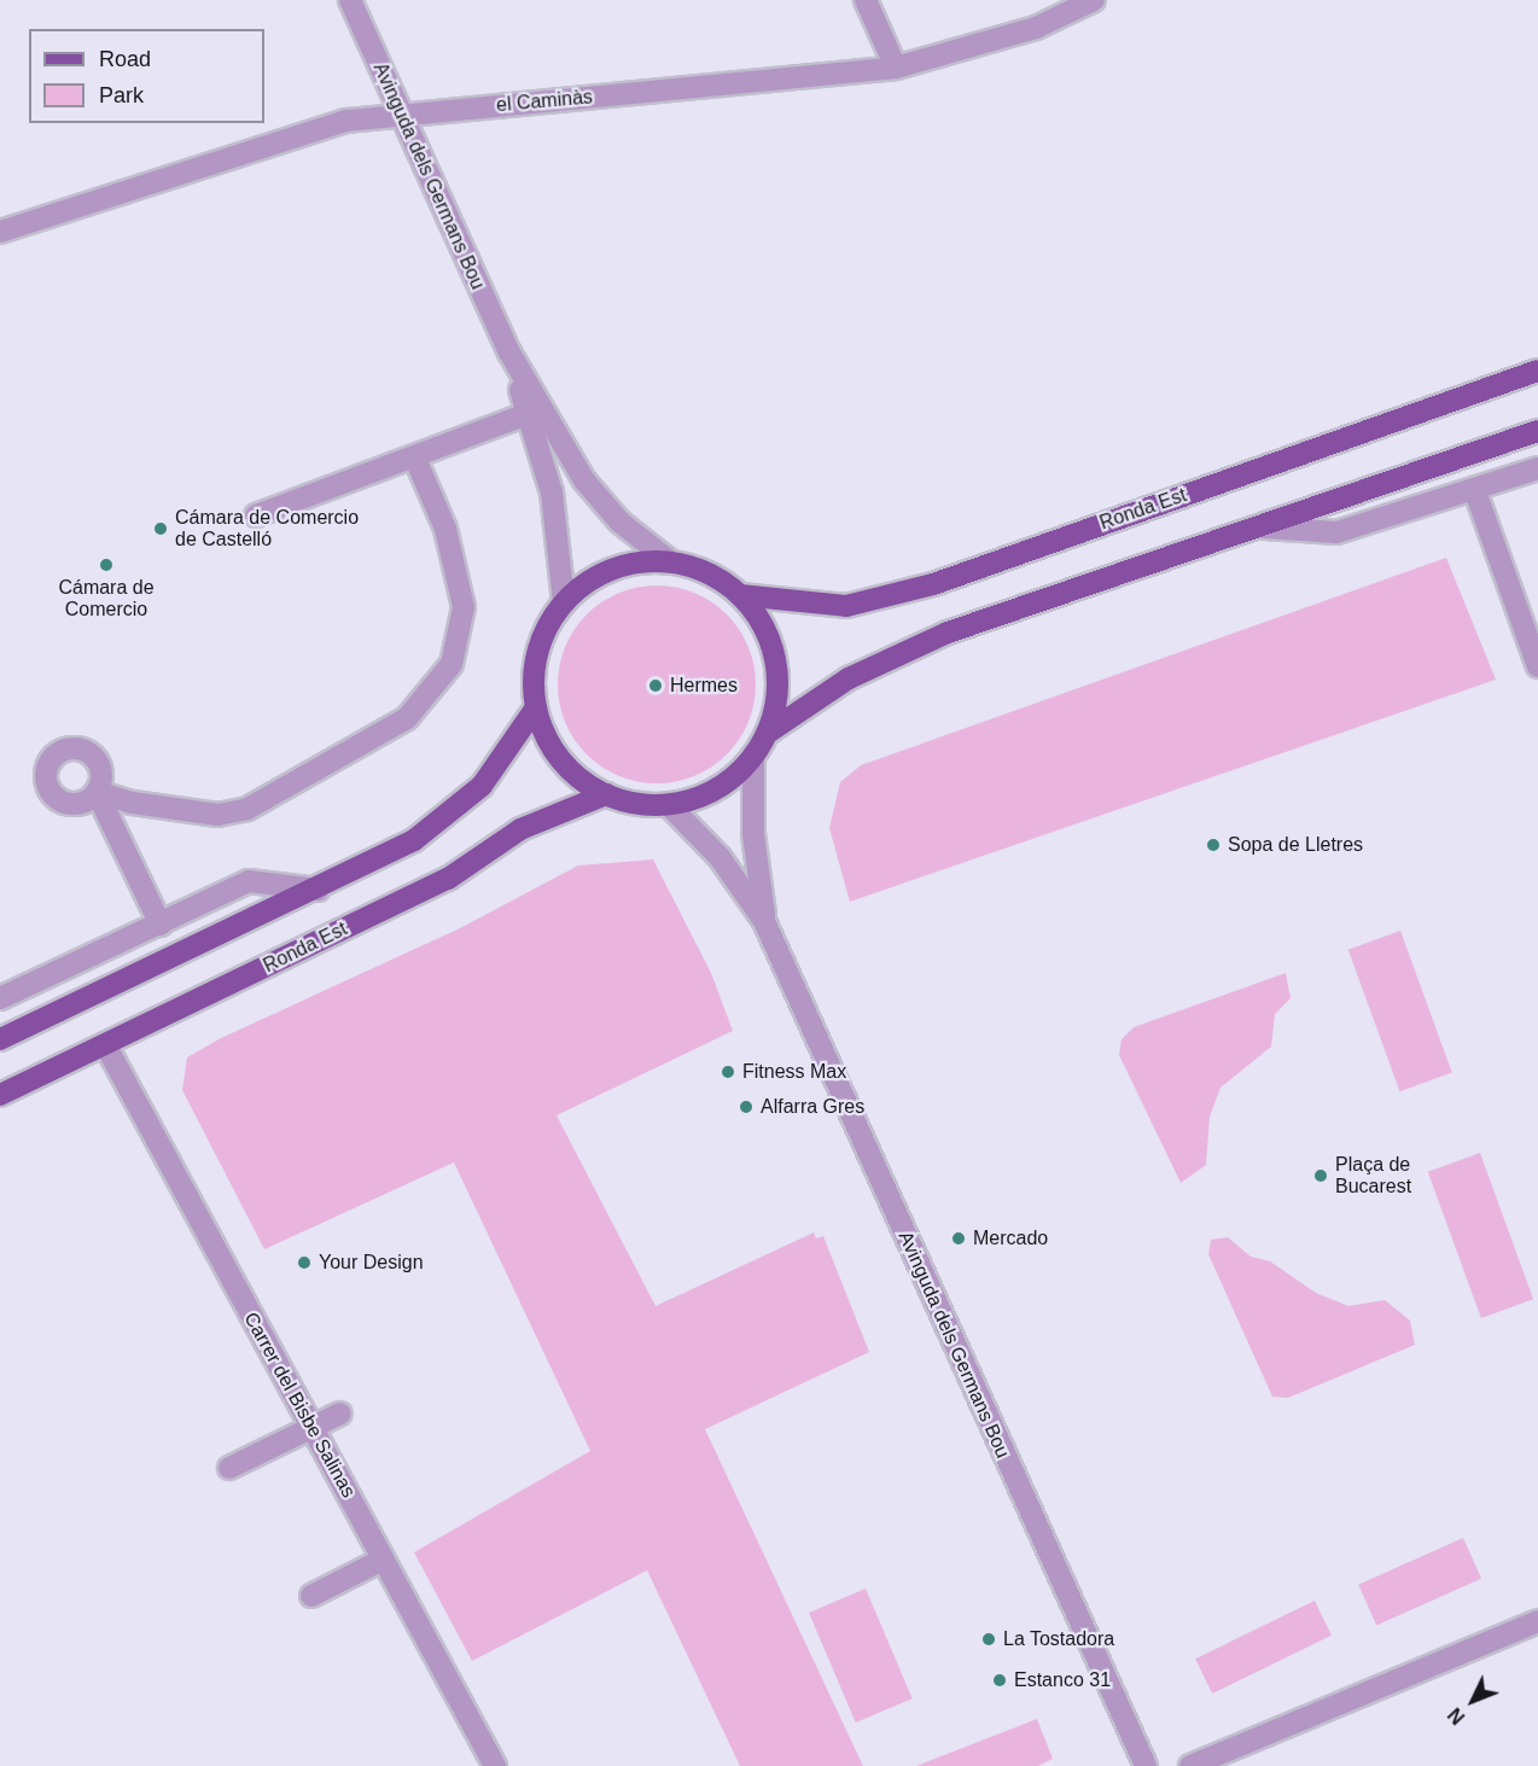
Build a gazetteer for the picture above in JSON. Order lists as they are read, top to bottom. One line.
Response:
{"streets":{"main road":["Ronda Est"],"street":["el Caminàs","Avinguda dels Germans Bou","Carrer del Bisbe Salinas"]},"crossings":[["el Caminàs","Avinguda dels Germans Bou"],["Avinguda dels Germans Bou","Ronda Est"],["Ronda Est","Carrer del Bisbe Salinas"]],"places":["Cámara de Comercio de Castelló","Cámara de Comercio","Hermes","Sopa de Lletres","Fitness Max","Alfarra Gres","Plaça de Bucarest","Mercado","Your Design","La Tostadora","Estanco 31"],"legend":["Road","Park"],"north":"bottom left"}
